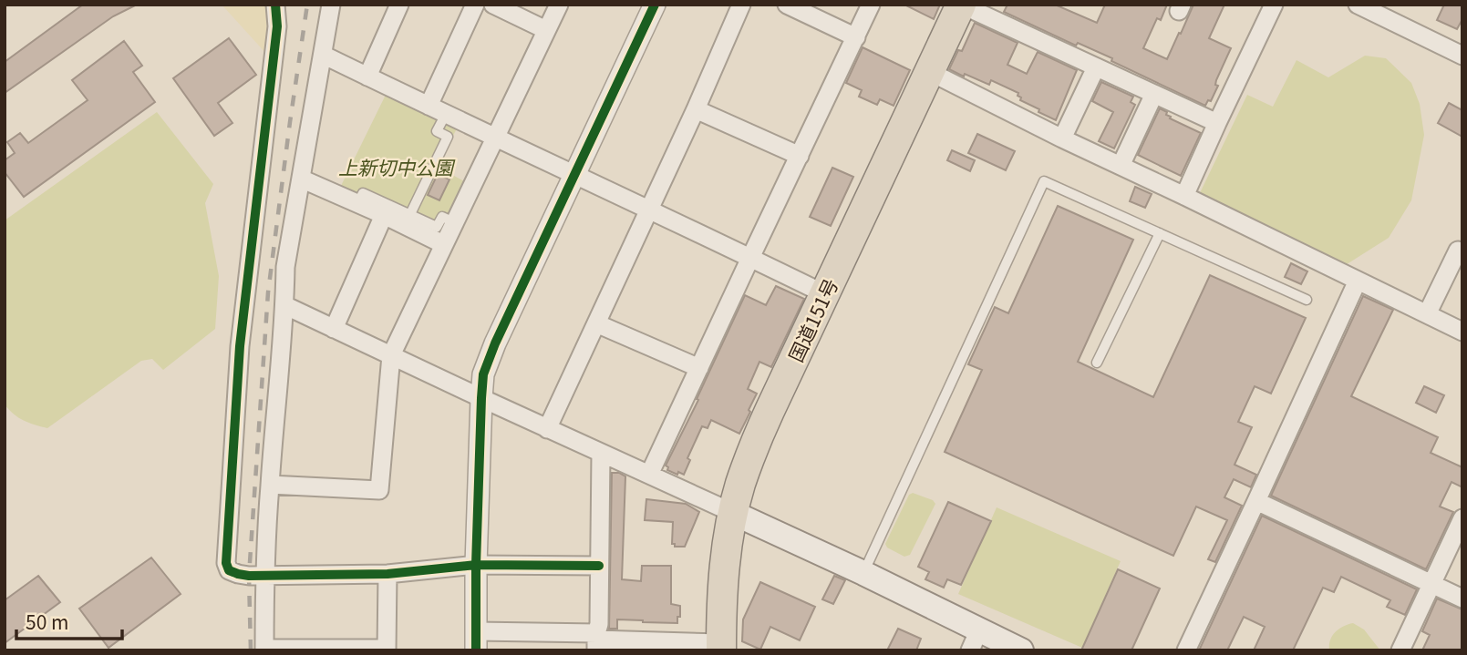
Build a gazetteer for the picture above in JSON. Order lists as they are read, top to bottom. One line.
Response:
{"streets":{"highway":["国道151号"]},"parks":["上新切中公園"],"scale_bar":"50 m"}
